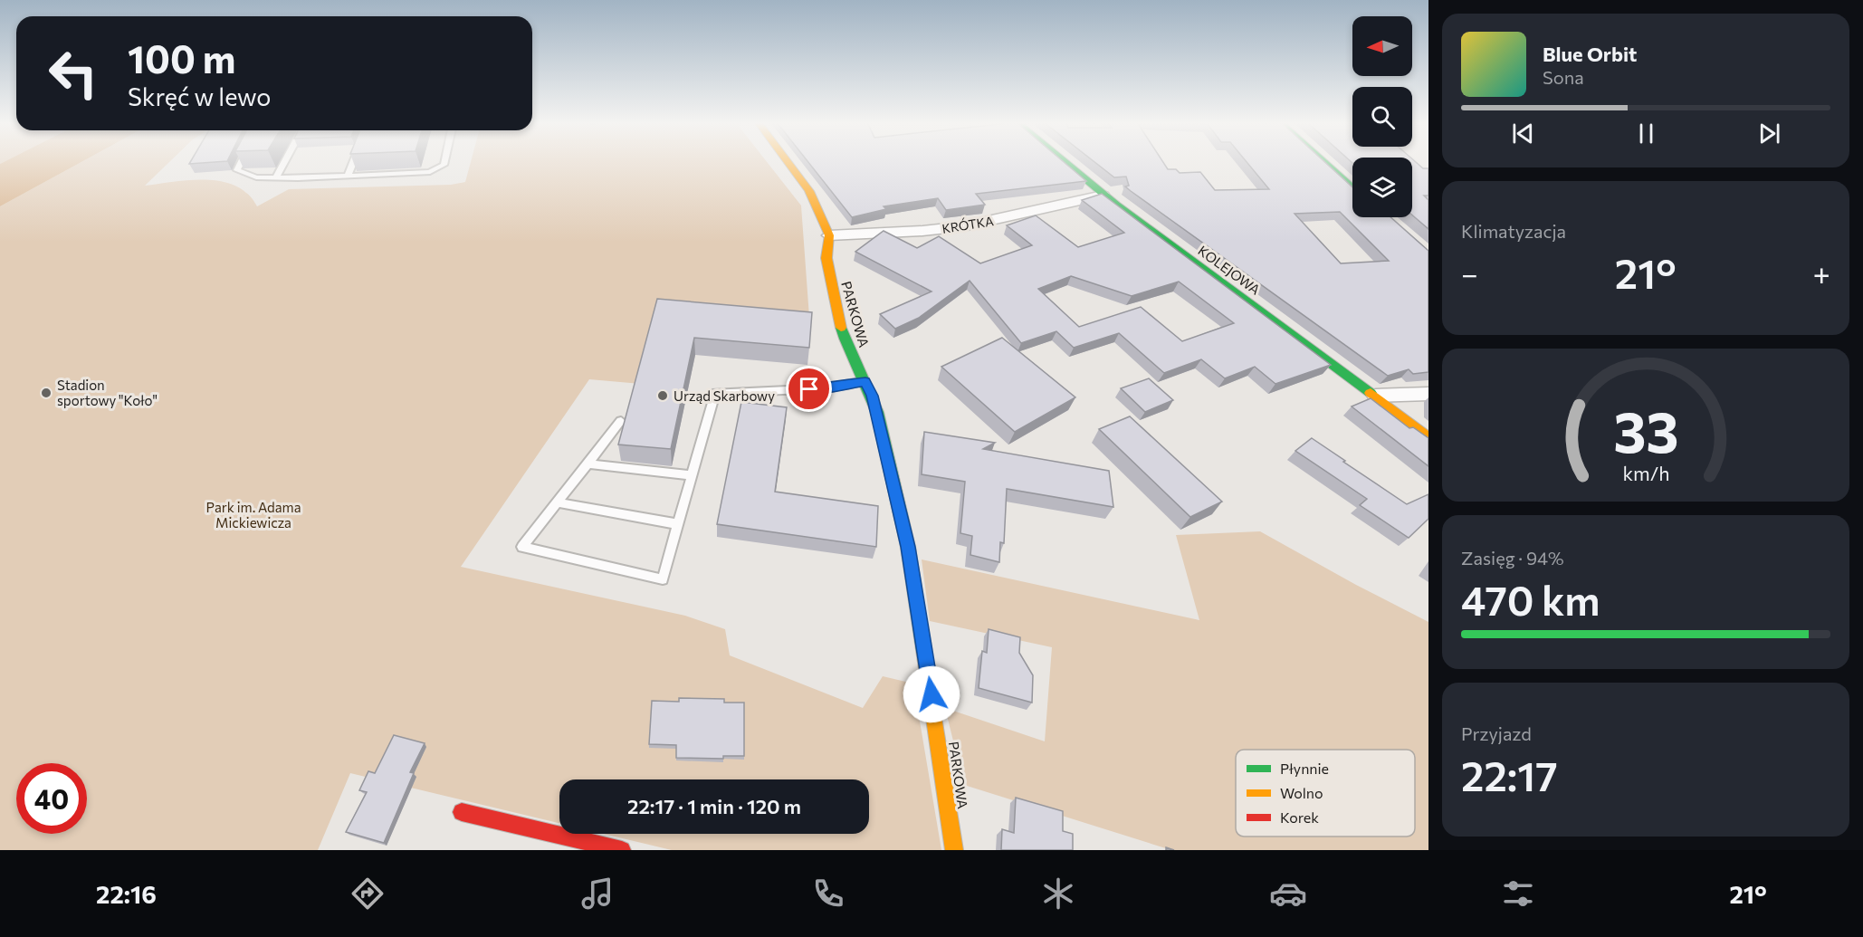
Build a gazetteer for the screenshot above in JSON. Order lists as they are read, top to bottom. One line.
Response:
{"streets":{"street":["KRÓTKA","KOLEJOWA","PARKOWA"]},"crossings":[["KRÓTKA","KOLEJOWA"],["KRÓTKA","PARKOWA"]],"parks":["Park im. Adama Mickiewicza"],"places":["Stadion sportowy \"Koło\"","Urząd Skarbowy"],"legend":["Płynnie","Wolno","Korek"],"north":"left","page":{"turn":["100 m","Skręć w lewo"],"song":["Blue Orbit","Sona"],"tile":["Klimatyzacja",["Zasięg · 94%","470 km"],["Przyjazd","22:17"]],"heat":["−","21°","+"],"limit":"40","trip":"22:17 · 1 min · 120 m","tabs":["22:16","21°"],"gauge":["33","km/h"]}}
